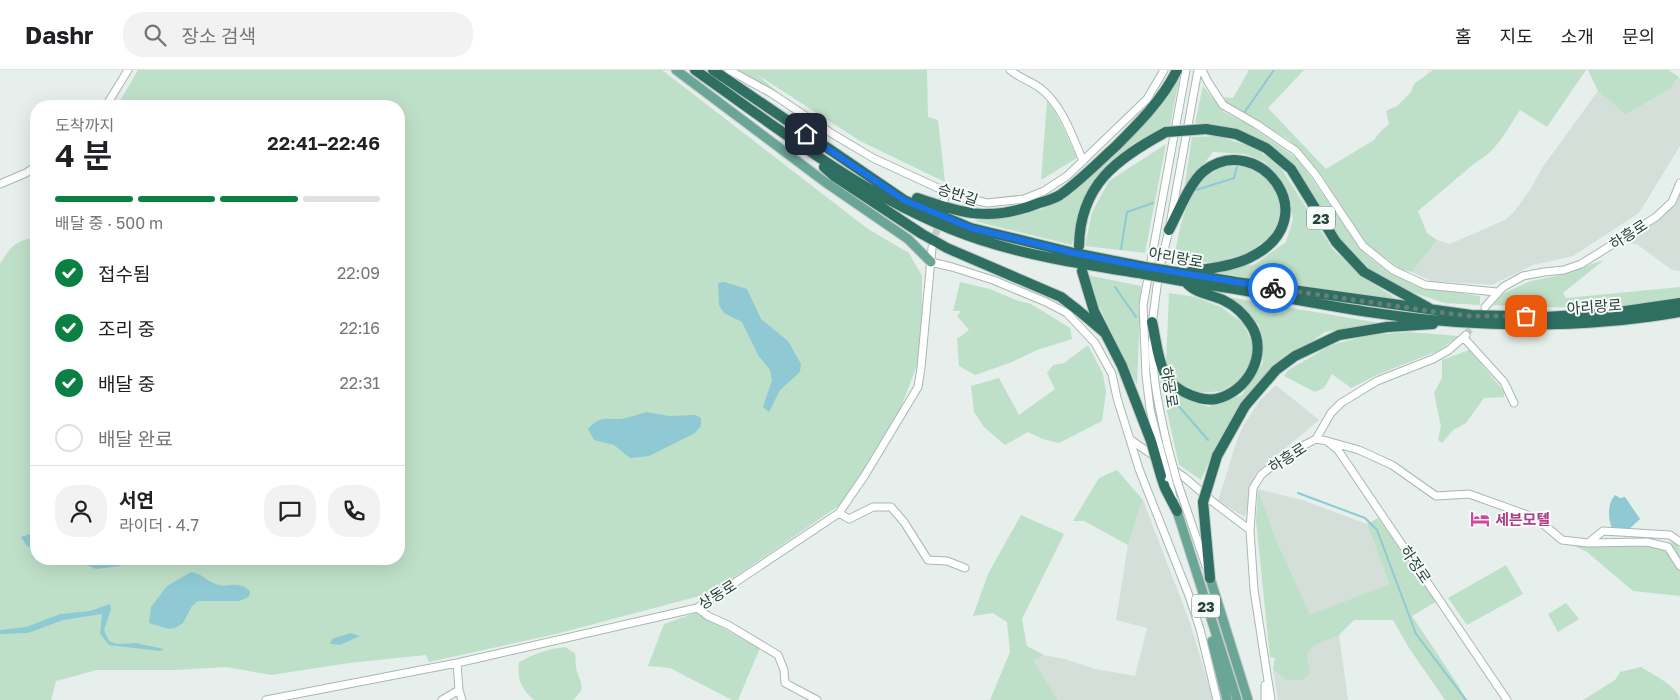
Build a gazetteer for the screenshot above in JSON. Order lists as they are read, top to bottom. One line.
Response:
{"streets":{"highway":["23","아리랑로"],"main road":["하공로"],"street":["승반길","하흥로","하정로","상동로"]},"crossings":[["23","아리랑로"],["23","하공로"]],"places":{"hotel":["세븐모텔"]},"page":{"header":"Dashr","search":"장소 검색","nav":["홈","지도","소개","문의"],"heading":["4 분","도착까지","22:41–22:46"],"panel":["서연","라이더 · 4.7"],"bar":"배달 중 · 500 m","list":[["접수됨","22:09"],["조리 중","22:16"],["배달 중","22:31"],"배달 완료"]}}
